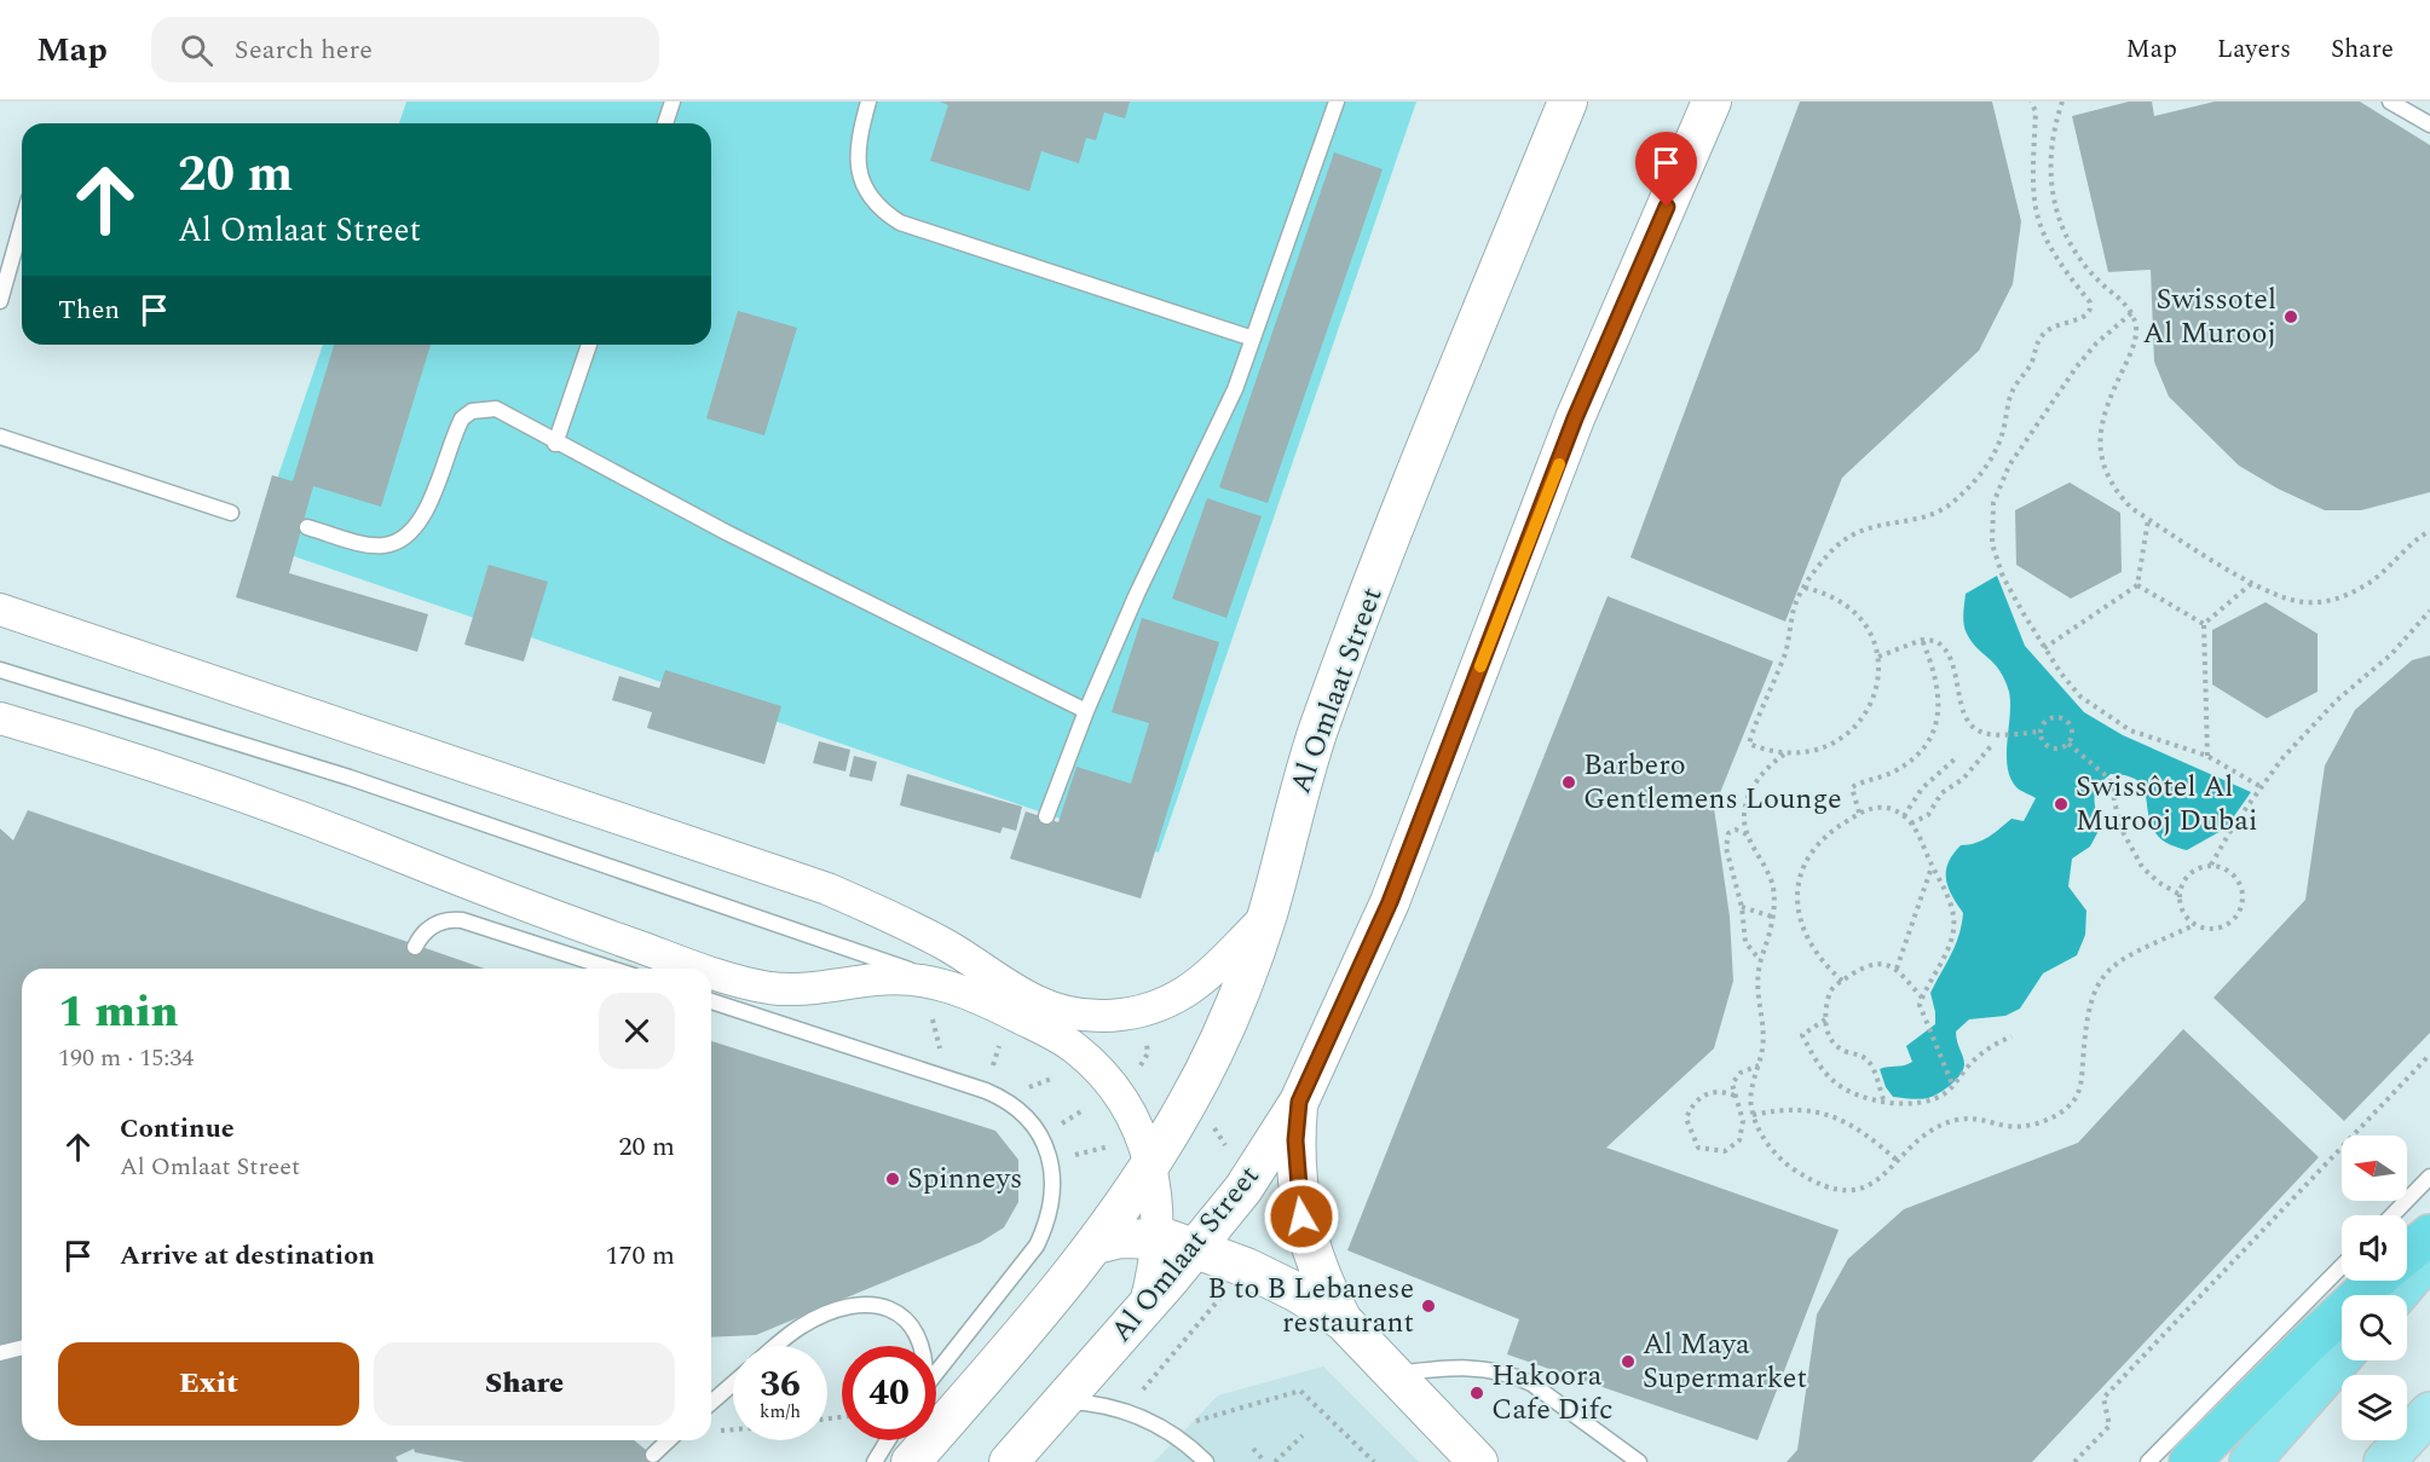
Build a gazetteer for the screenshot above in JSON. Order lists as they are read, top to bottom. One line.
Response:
{"streets":{"street":["Al Omlaat Street"]},"places":["Swissotel Al Murooj","Barbero Gentlemens Lounge","Swissôtel Al Murooj Dubai","Spinneys","B to B Lebanese restaurant","Al Maya Supermarket","Hakoora Cafe Difc"],"north":"left","page":{"header":"Map","search":"Search here","nav":["Map","Layers","Share"],"turn":["20 m","Al Omlaat Street"],"then":"Then","heading":["1 min","190 m · 15:34"],"list":[{"name":"Continue","note":"Al Omlaat Street","value":"20 m"},{"name":"Arrive at destination","value":"170 m"}],"buttons":["Exit","Share"],"speed":"36 km/h","limit":"40"}}
